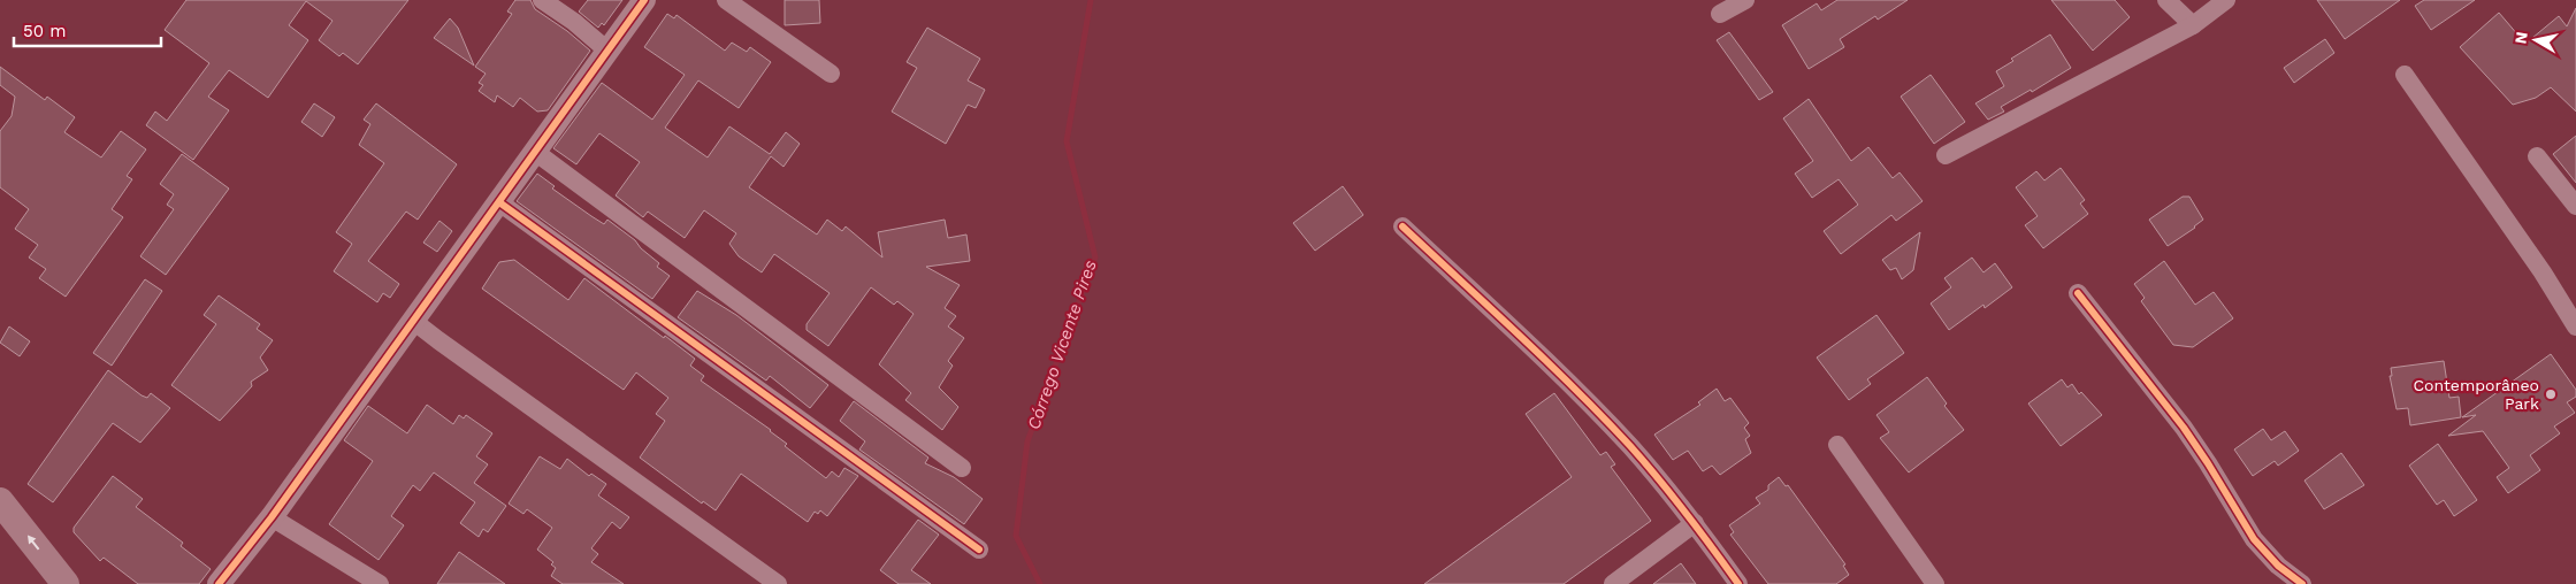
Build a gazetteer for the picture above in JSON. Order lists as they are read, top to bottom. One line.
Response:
{"water":["Córrego Vicente Pires"],"places":["Contemporâneo Park"],"scale_bar":"50 m","north":"left"}
